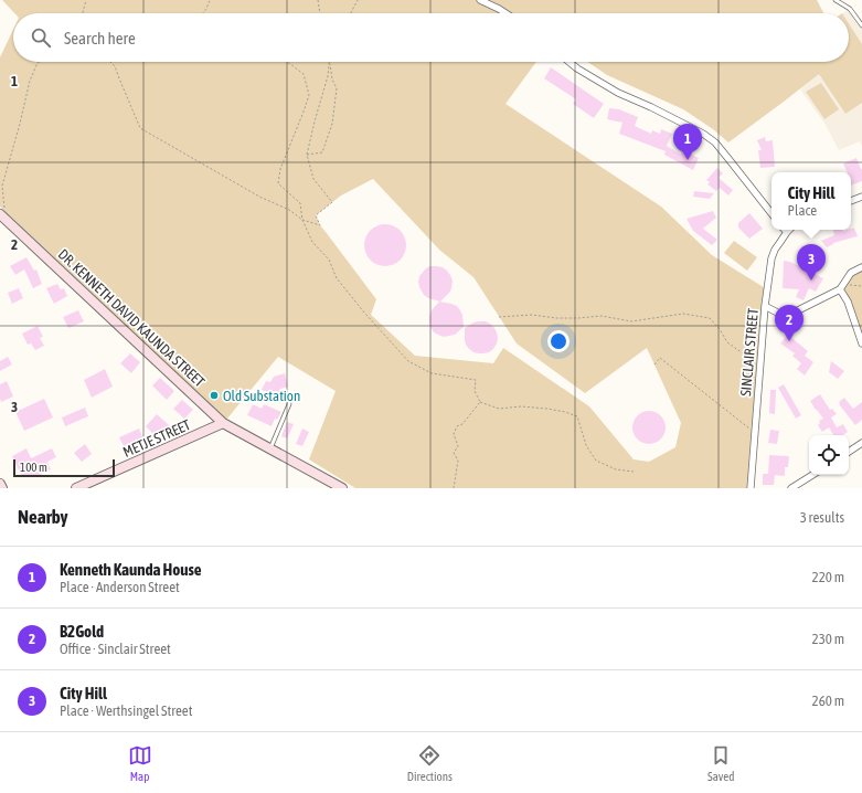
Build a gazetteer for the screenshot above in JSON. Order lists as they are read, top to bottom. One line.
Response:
{"streets":{"street":["DR. KENNETH DAVID KAUNDA STREET","SINCLAIR STREET","METJE STREET"]},"crossings":[["DR. KENNETH DAVID KAUNDA STREET","METJE STREET"]],"places":["Old Substation"],"scale_bar":"100 m","page":{"search":"Search here","pins":["1","3","2"],"popup":["City Hill","Place"],"scale":"100 m","heading":["Nearby","3 results"],"list":[{"mark":"1","name":"Kenneth Kaunda House","note":"Place · Anderson Street","value":"220 m"},{"mark":"2","name":"B2Gold","note":"Office · Sinclair Street","value":"230 m"},{"mark":"3","name":"City Hill","note":"Place · Werthsingel Street","value":"260 m"}],"nav":["Map","Directions","Saved"]},"grid":{"rows":["1","2","3"]}}
